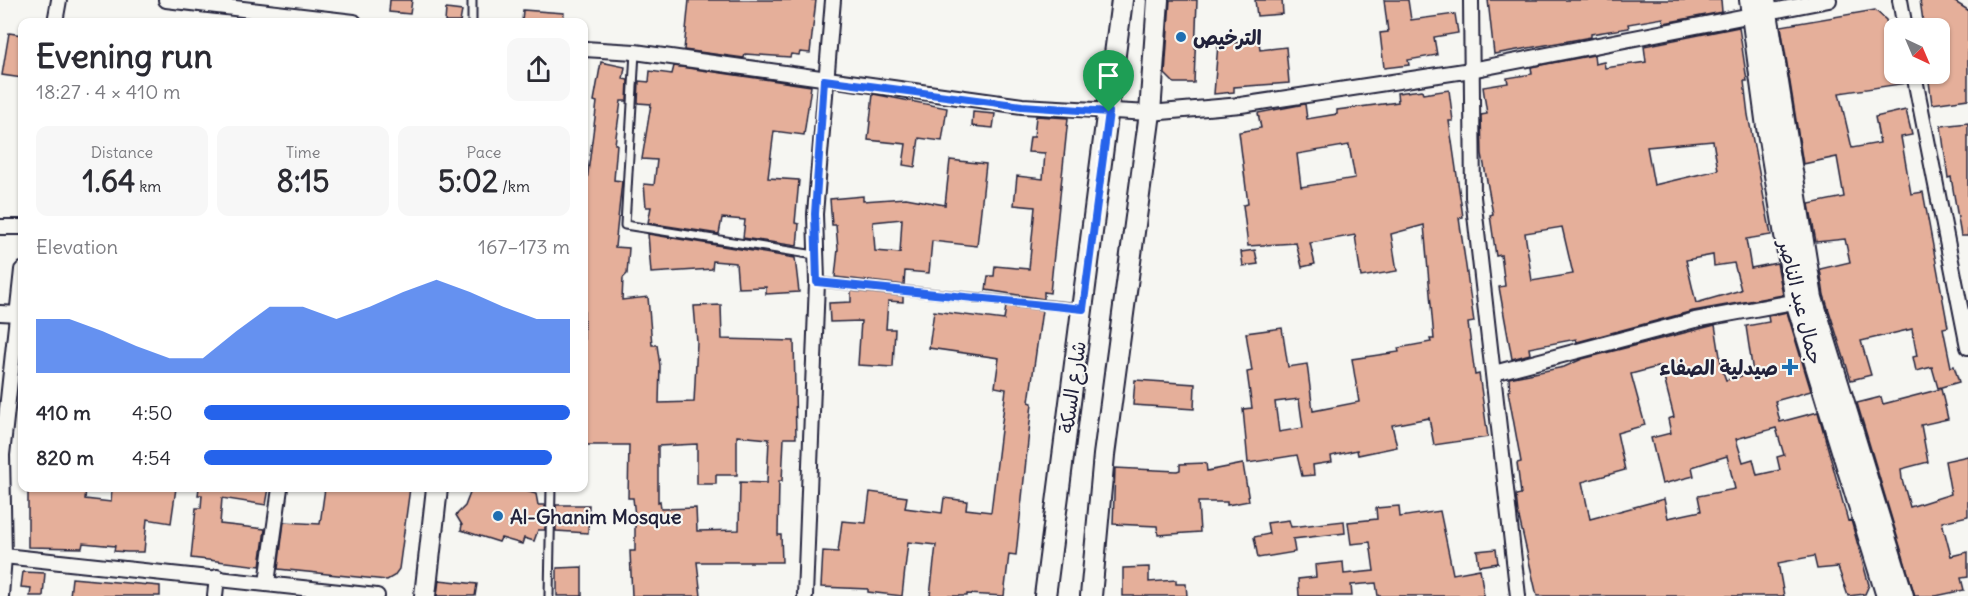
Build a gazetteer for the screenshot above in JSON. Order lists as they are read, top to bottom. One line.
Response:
{"streets":{"main road":["جمال عبد الناصر","شارع السكة"]},"places":{"other":["الترخيص","Al-Ghanim Mosque"],"health":["صيدلية الصفاء"]},"north":"bottom right","page":{"heading":["Evening run","18:27 · 4 × 410 m"],"stats":[["Distance","1.64 km"],["Time","8:15"],["Pace","5:02 /km"]],"chart":["Elevation","167–173 m"],"list":[{"name":"410 m","note":"4:50"},{"name":"820 m","note":"4:54"}]}}
